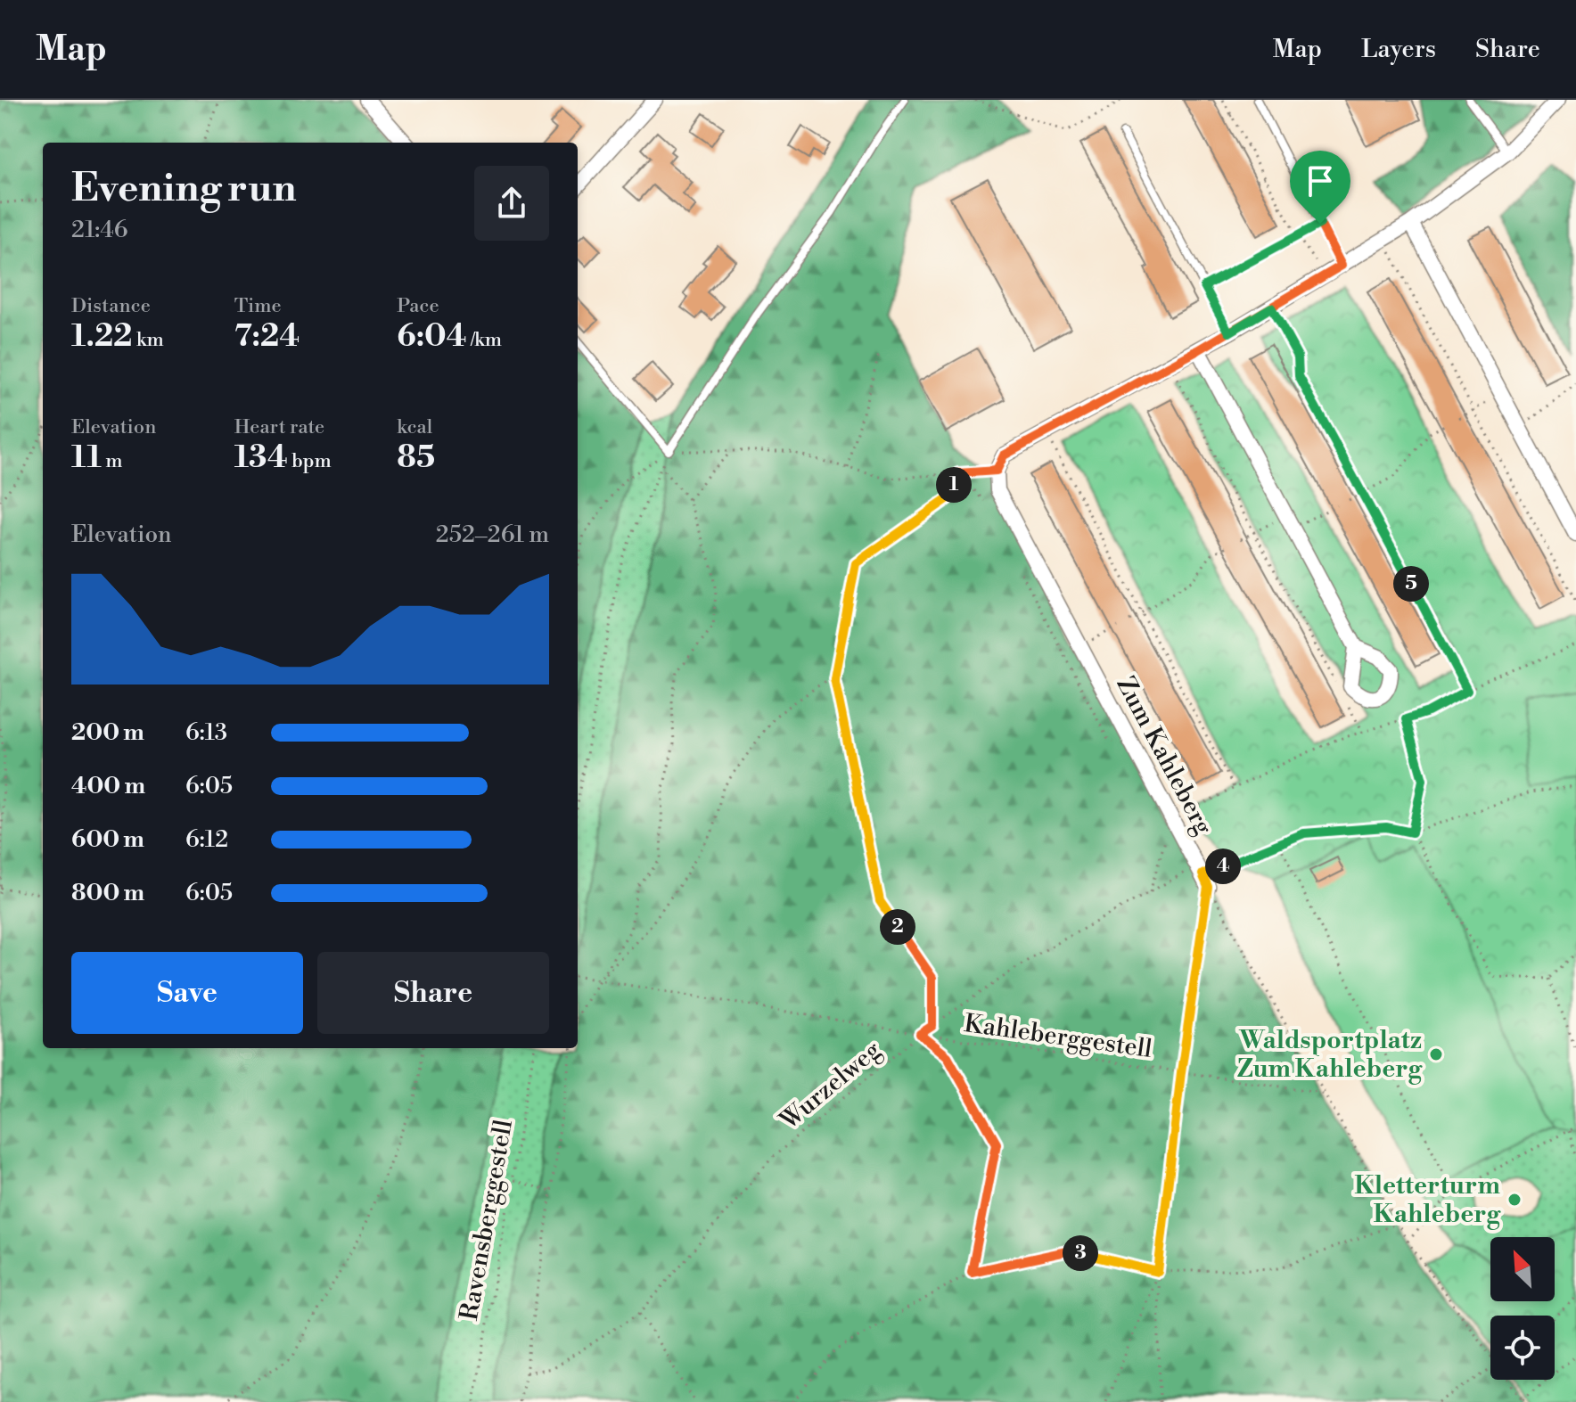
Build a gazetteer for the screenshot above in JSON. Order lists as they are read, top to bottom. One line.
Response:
{"streets":{"street":["Zum Kahleberg"],"path":["Kahleberggestell","Wurzelweg","Ravensberggestell"]},"crossings":[["Zum Kahleberg","Wurzelweg"],["Kahleberggestell","Wurzelweg"]],"places":["Waldsportplatz Zum Kahleberg","Kletterturm Kahleberg"],"north":"top left","page":{"header":"Map","nav":["Map","Layers","Share"],"heading":["Evening run","21:46"],"stats":[["Distance","1.22 km"],["Time","7:24"],["Pace","6:04 /km"],["Elevation","11 m"],["Heart rate","134 bpm"],["kcal","85"]],"pins":["1","5","4","2","3"],"chart":["Elevation","252–261 m"],"list":[{"name":"200 m","note":"6:13"},{"name":"400 m","note":"6:05"},{"name":"600 m","note":"6:12"},{"name":"800 m","note":"6:05"}],"buttons":["Save","Share"]}}
